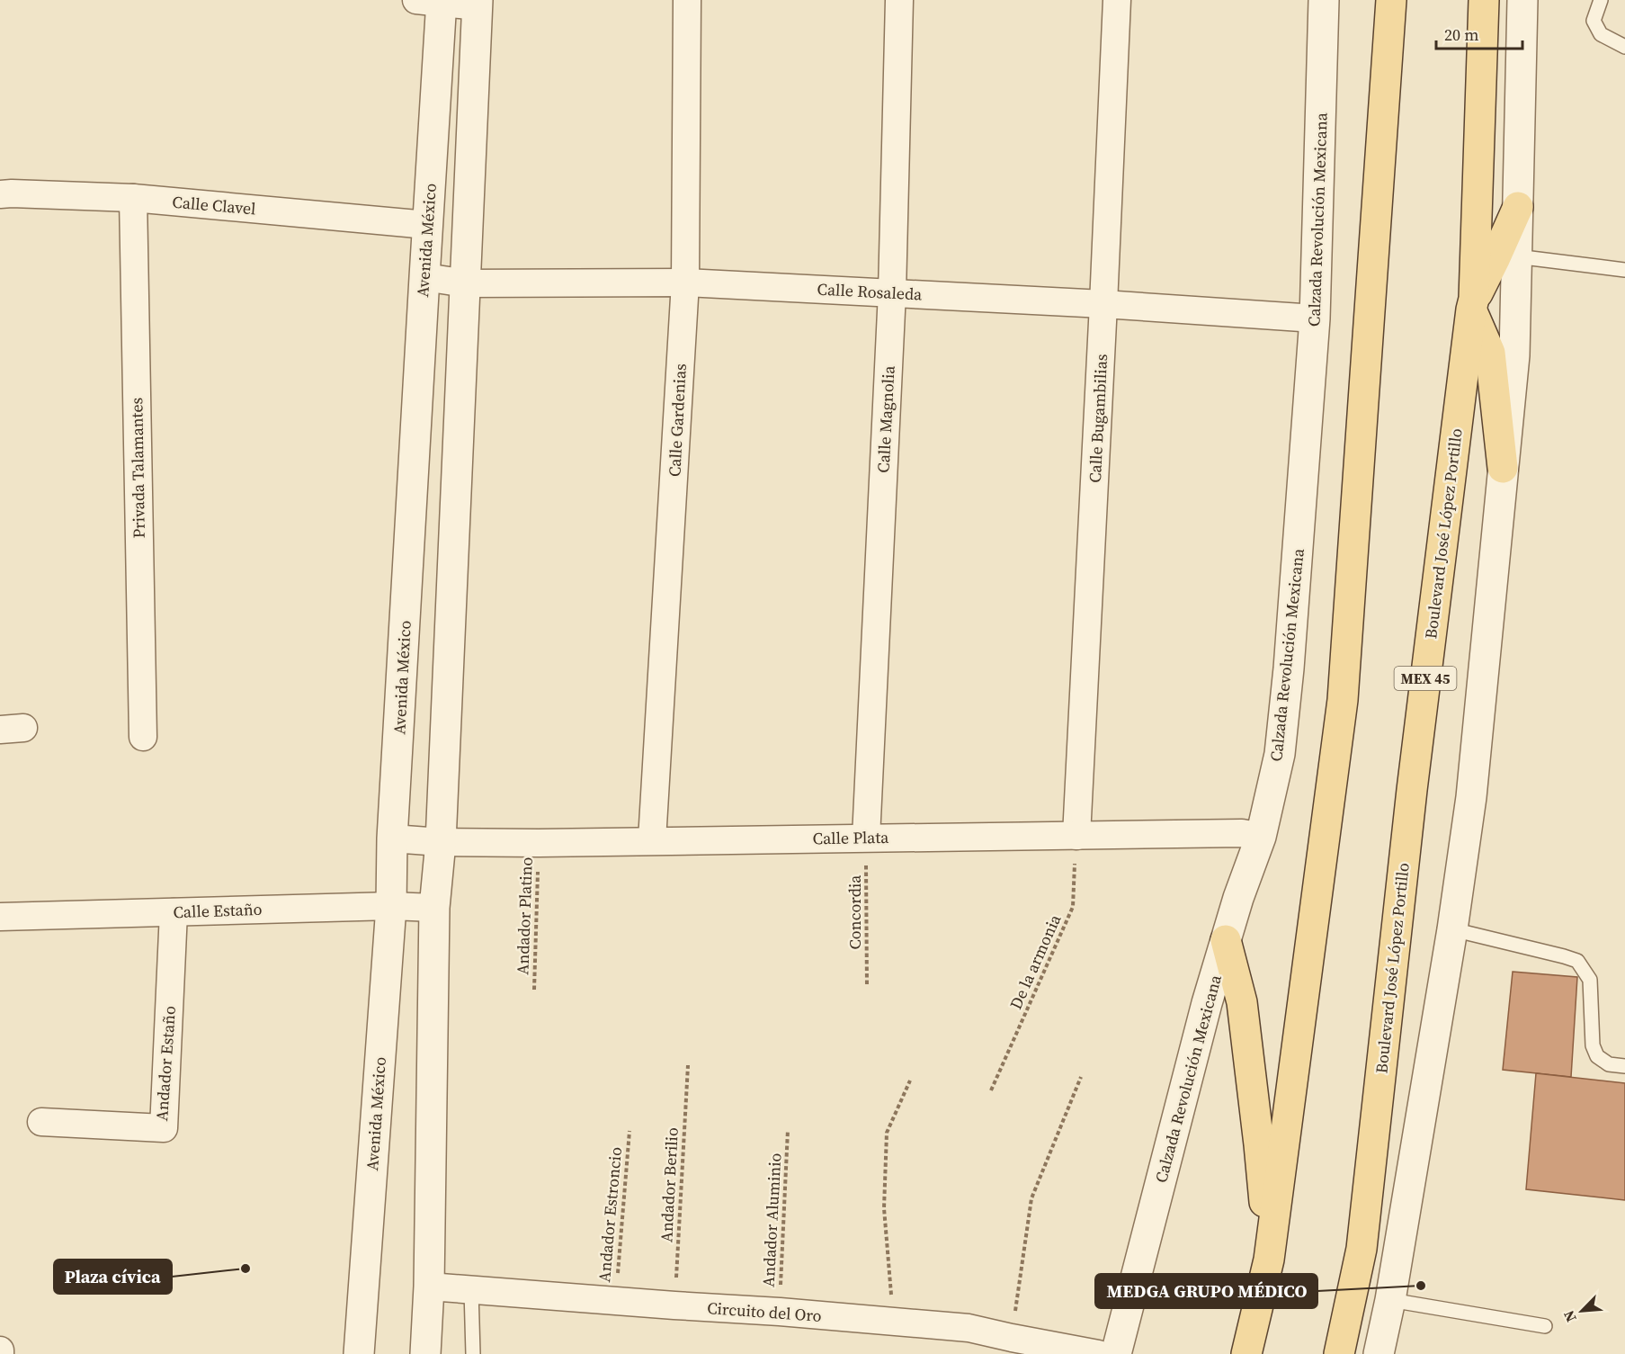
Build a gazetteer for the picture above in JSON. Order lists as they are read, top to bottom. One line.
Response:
{"streets":{"main road":["Boulevard José López Portillo","MEX 45"],"street":["Calle Clavel","Calzada Revolución Mexicana","Avenida México","Calle Rosaleda","Calle Bugambilias","Calle Magnolia","Calle Gardenias","Privada Talamantes","Calle Plata","Calle Estaño","Andador Estaño","Circuito del Oro"],"path":["Concordia","Andador Platino","De la armonia","Andador Berilio","Andador Estroncio","Andador Aluminio"]},"crossings":[["Calle Clavel","Avenida México"],["Calle Clavel","Privada Talamantes"],["Calzada Revolución Mexicana","Calle Rosaleda"],["Calzada Revolución Mexicana","Calle Plata"],["Avenida México","Calle Rosaleda"],["Avenida México","Calle Plata"],["Avenida México","Calle Estaño"],["Calle Rosaleda","Calle Bugambilias"],["Calle Rosaleda","Calle Magnolia"],["Calle Rosaleda","Calle Gardenias"],["Calle Bugambilias","Calle Plata"],["Calle Bugambilias","De la armonia"],["Calle Magnolia","Calle Plata"],["Calle Magnolia","Concordia"],["Calle Gardenias","Calle Plata"],["Calle Plata","Concordia"],["Calle Plata","Andador Platino"],["Calle Plata","De la armonia"],["Calle Estaño","Andador Estaño"],["Andador Berilio","Circuito del Oro"],["Andador Estroncio","Circuito del Oro"],["Andador Aluminio","Circuito del Oro"]],"places":["Plaza cívica","MEDGA GRUPO MÉDICO"],"scale_bar":"20 m","north":"bottom left"}
